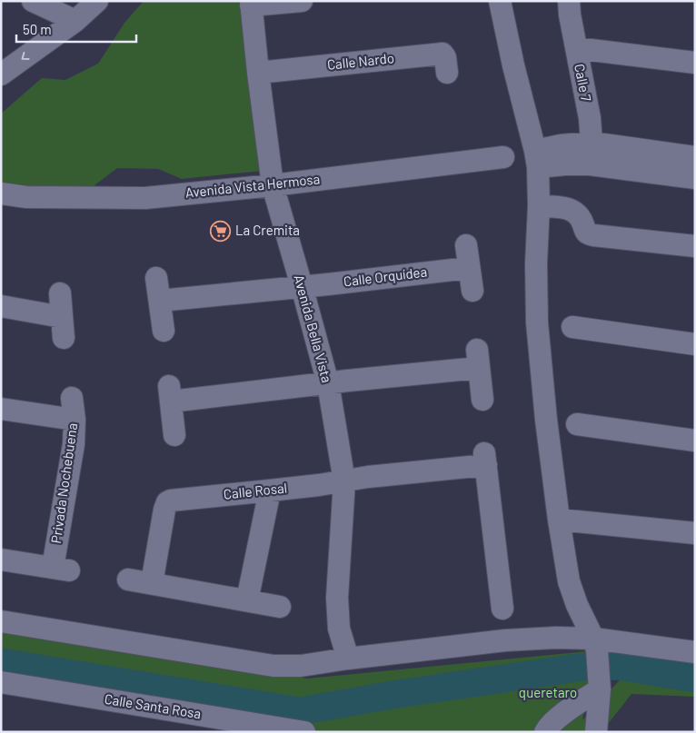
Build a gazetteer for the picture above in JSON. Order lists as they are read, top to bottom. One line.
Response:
{"streets":{"street":["Calle Nardo","Calle 7","Avenida Vista Hermosa","Calle Orquídea","Avenida Bella Vista","Privada Nochebuena","Calle Rosal","Calle Santa Rosa"]},"crossings":[["Calle Nardo","Avenida Bella Vista"],["Avenida Vista Hermosa","Avenida Bella Vista"],["Calle Orquídea","Avenida Bella Vista"],["Avenida Bella Vista","Calle Rosal"]],"parks":["queretaro"],"places":{"supermarket":["La Cremita"]},"scale_bar":"50 m"}
